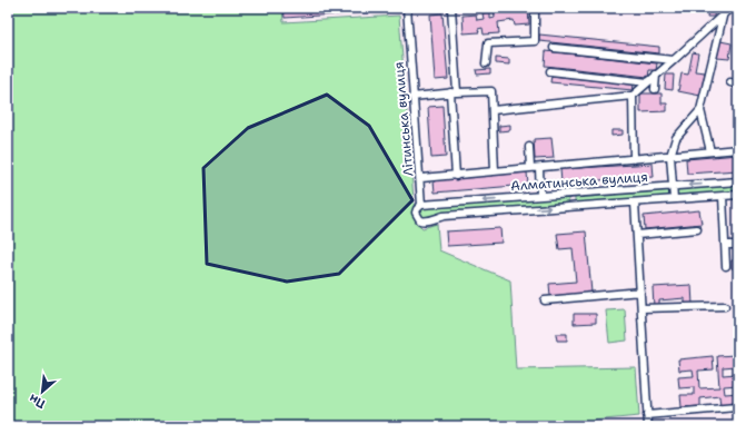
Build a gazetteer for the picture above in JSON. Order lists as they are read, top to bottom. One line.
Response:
{"streets":{"street":["Літинська вулиця","Алматинська вулиця"]},"crossings":[["Літинська вулиця","Алматинська вулиця"]],"north":"bottom left"}
